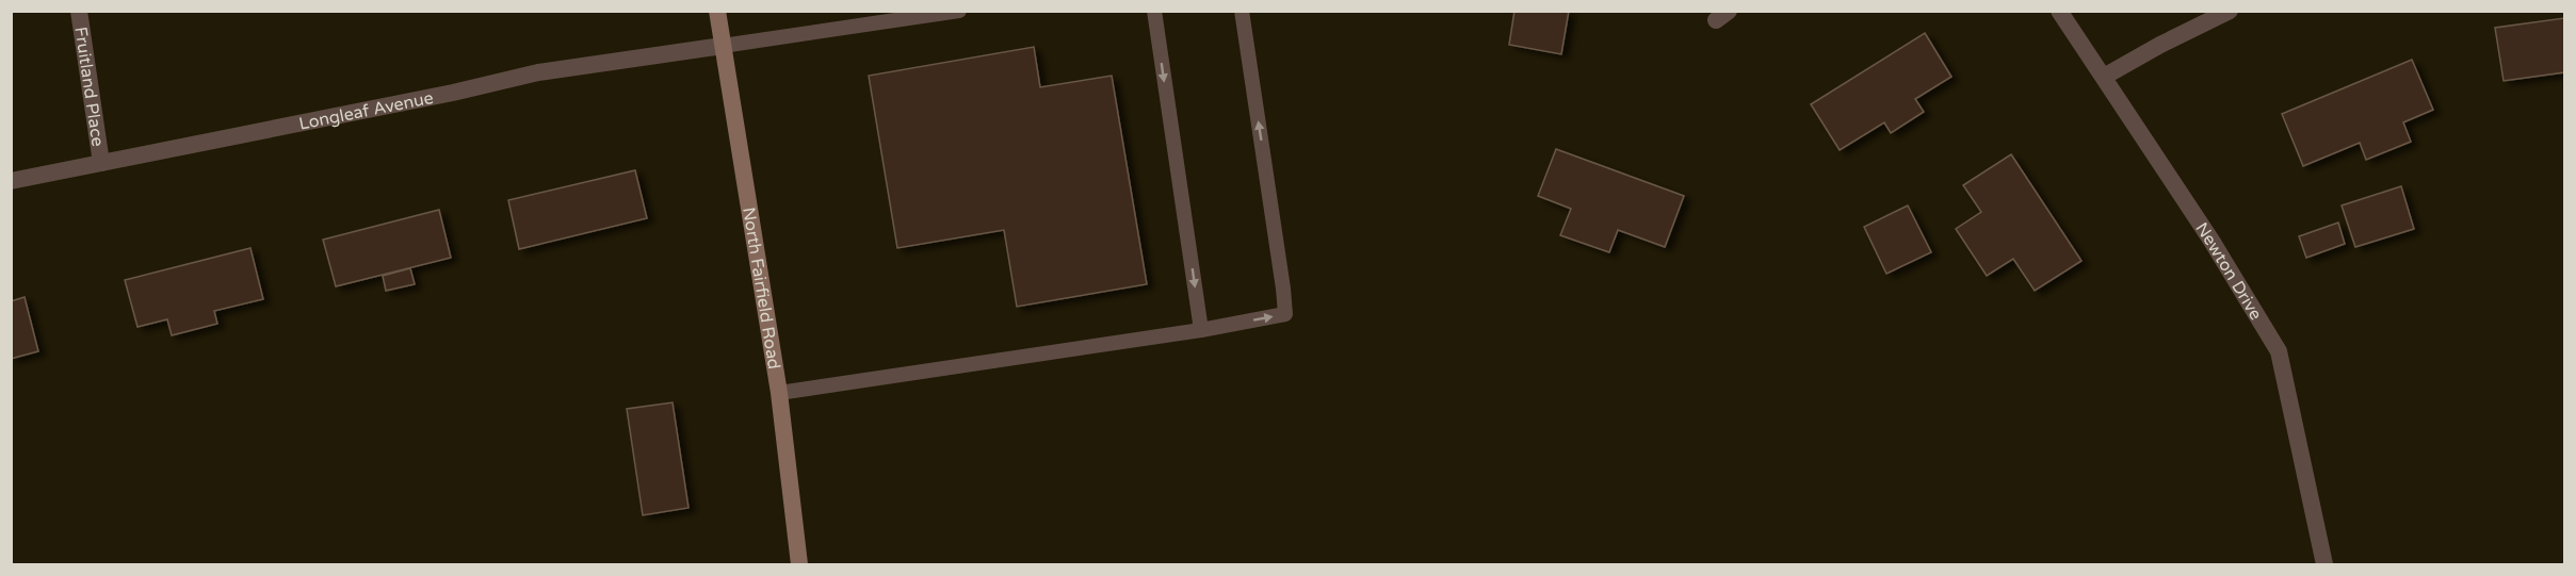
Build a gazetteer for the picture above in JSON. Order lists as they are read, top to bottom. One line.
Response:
{"streets":{"main road":["North Fairfield Road"],"street":["Fruitland Place","Longleaf Avenue","Newton Drive"]},"crossings":[["Fruitland Place","Longleaf Avenue"],["Longleaf Avenue","North Fairfield Road"]]}
